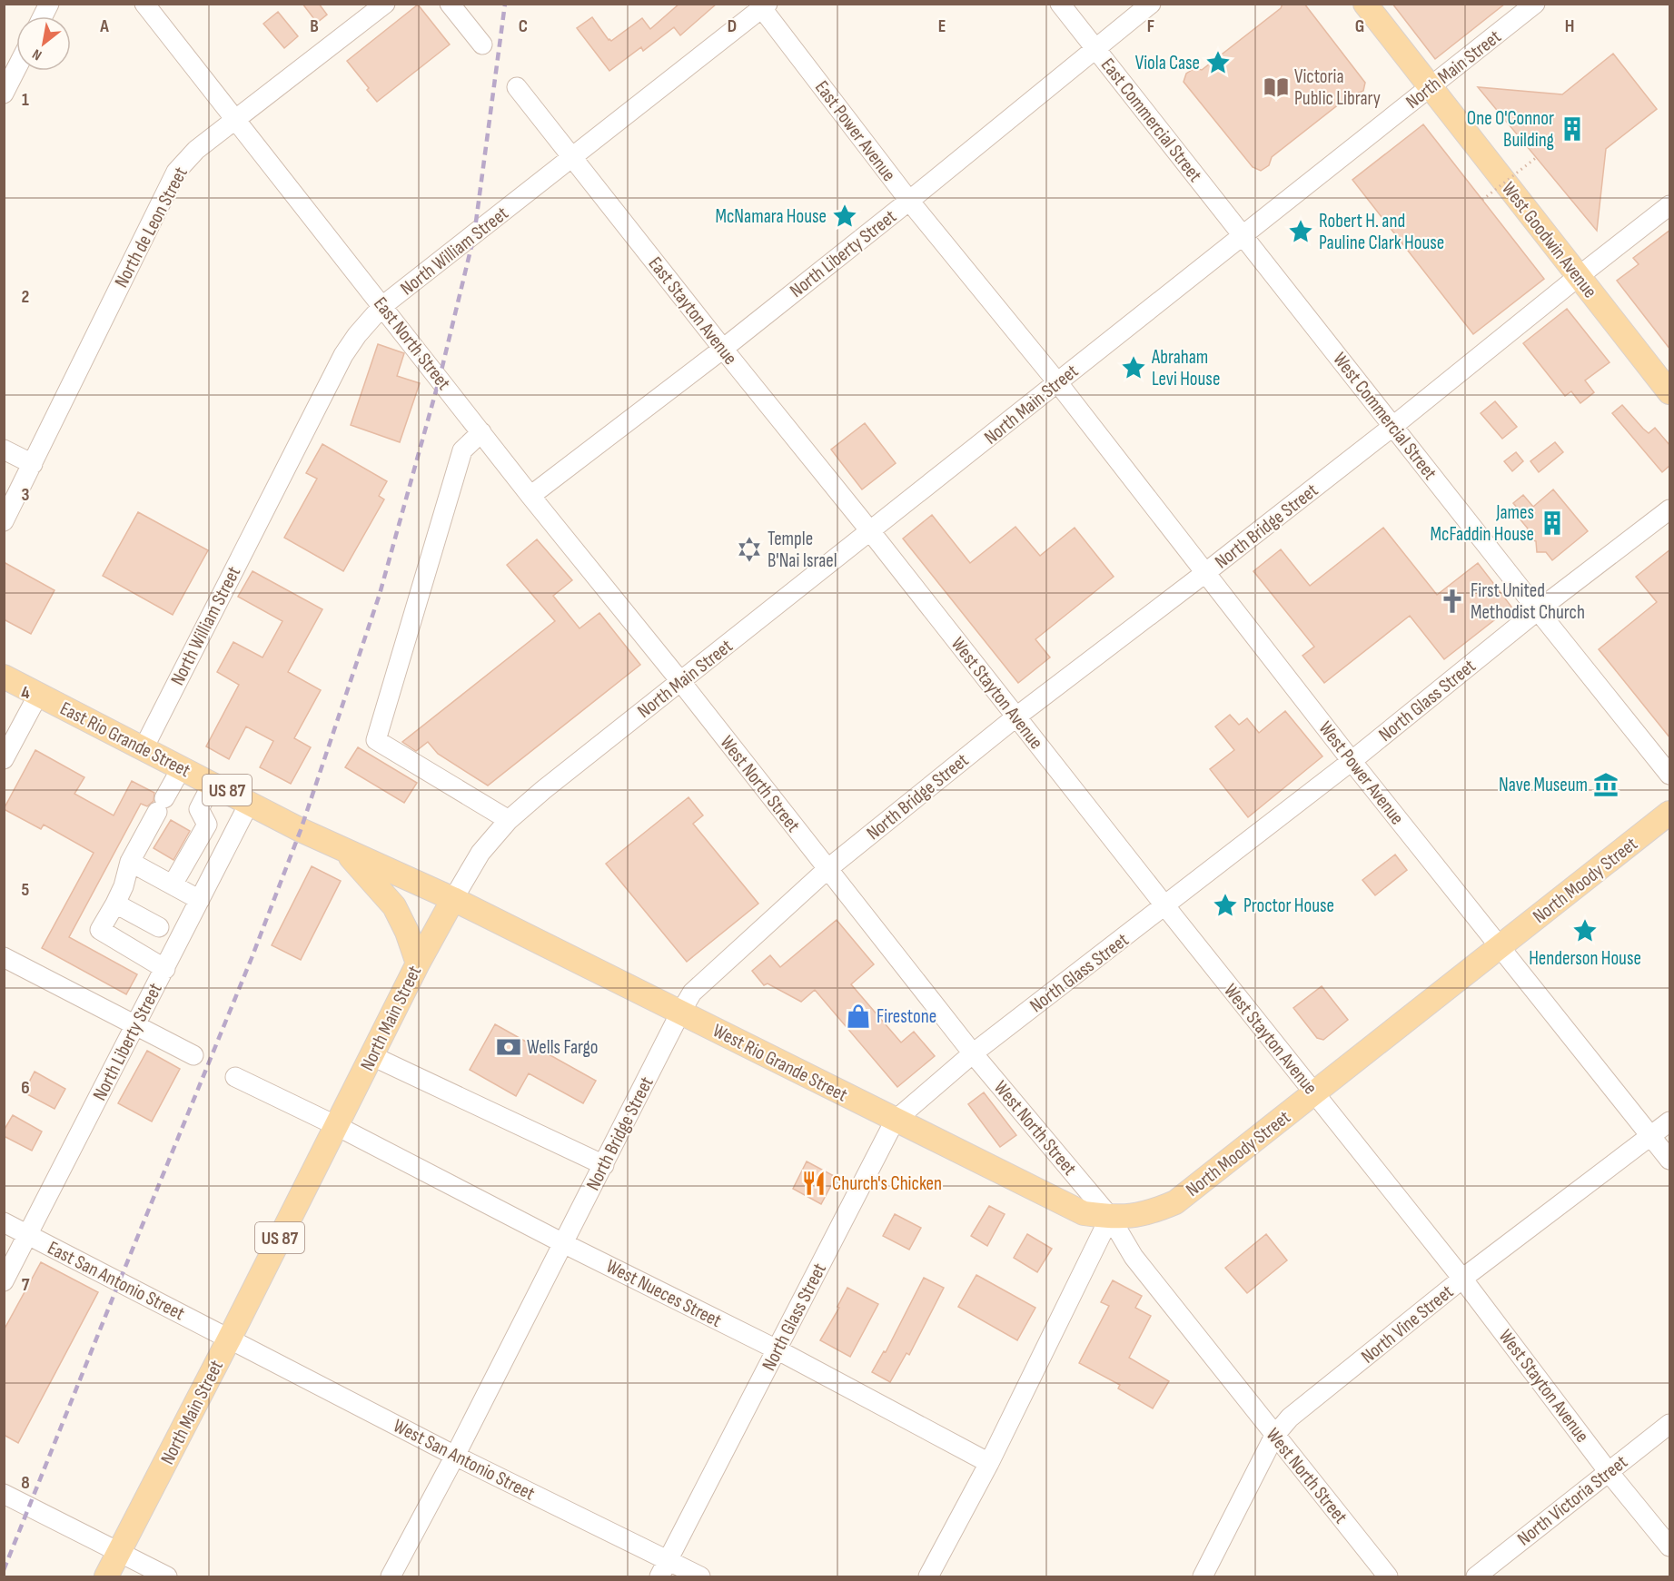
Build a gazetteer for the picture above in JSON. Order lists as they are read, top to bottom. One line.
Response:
{"streets":{"main road":["North Main Street","West Goodwin Avenue","East Rio Grande Street","US 87","North Moody Street","West Rio Grande Street"],"street":["East Commercial Street","East Power Avenue","North de Leon Street","North William Street","North Liberty Street","East Stayton Avenue","East North Street","West Commercial Street","North Bridge Street","West Stayton Avenue","North Glass Street","West Power Avenue","West North Street","East San Antonio Street","West Nueces Street","North Vine Street","West San Antonio Street","North Victoria Street"]},"crossings":[["North Main Street","East Commercial Street"],["North Main Street","East Power Avenue"],["North Main Street","West Goodwin Avenue"],["North Main Street","East Stayton Avenue"],["North Main Street","East North Street"],["North Main Street","West Commercial Street"],["North Main Street","West Stayton Avenue"],["North Main Street","East Rio Grande Street"],["North Main Street","West Power Avenue"],["North Main Street","West North Street"],["North Main Street","West Rio Grande Street"],["North Main Street","East San Antonio Street"],["North Main Street","West Nueces Street"],["North Main Street","West San Antonio Street"],["East Commercial Street","North Liberty Street"],["East Commercial Street","West Commercial Street"],["East Power Avenue","North William Street"],["East Power Avenue","North Liberty Street"],["East Power Avenue","West Power Avenue"],["North de Leon Street","East North Street"],["West Goodwin Avenue","North Bridge Street"],["North William Street","East Stayton Avenue"],["North William Street","East North Street"],["North William Street","East Rio Grande Street"],["North Liberty Street","East Stayton Avenue"],["North Liberty Street","East North Street"],["North Liberty Street","East Rio Grande Street"],["North Liberty Street","East San Antonio Street"],["East Stayton Avenue","West Stayton Avenue"],["East North Street","West North Street"],["West Commercial Street","North Bridge Street"],["West Commercial Street","North Glass Street"],["North Bridge Street","West Stayton Avenue"],["North Bridge Street","West Power Avenue"],["North Bridge Street","West North Street"],["North Bridge Street","West Rio Grande Street"],["North Bridge Street","West Nueces Street"],["North Bridge Street","West San Antonio Street"],["West Stayton Avenue","North Glass Street"],["West Stayton Avenue","North Moody Street"],["West Stayton Avenue","North Vine Street"],["West Stayton Avenue","North Victoria Street"],["North Glass Street","West Power Avenue"],["North Glass Street","West North Street"],["North Glass Street","West Rio Grande Street"],["North Glass Street","West Nueces Street"],["North Glass Street","West San Antonio Street"],["East Rio Grande Street","West Rio Grande Street"],["West Power Avenue","North Moody Street"],["West Power Avenue","North Vine Street"],["West North Street","North Moody Street"],["West North Street","West Rio Grande Street"],["West North Street","North Vine Street"],["North Moody Street","West Rio Grande Street"],["East San Antonio Street","West San Antonio Street"]],"places":{"place":["Viola Case","McNamara House","Robert H. and Pauline Clark House","Abraham Levi House","Proctor House","Henderson House"],"library":["Victoria Public Library"],"building":["One O'Connor Building","James McFaddin House"],"synagogue":["Temple B'Nai Israel"],"church":["First United Methodist Church"],"museum":["Nave Museum"],"shop":["Firestone"],"bank":["Wells Fargo"],"restaurant":["Church's Chicken"]},"north":"bottom left","grid":{"columns":["A","B","C","D","E","F","G","H"],"rows":["1","2","3","4","5","6","7","8"]}}
